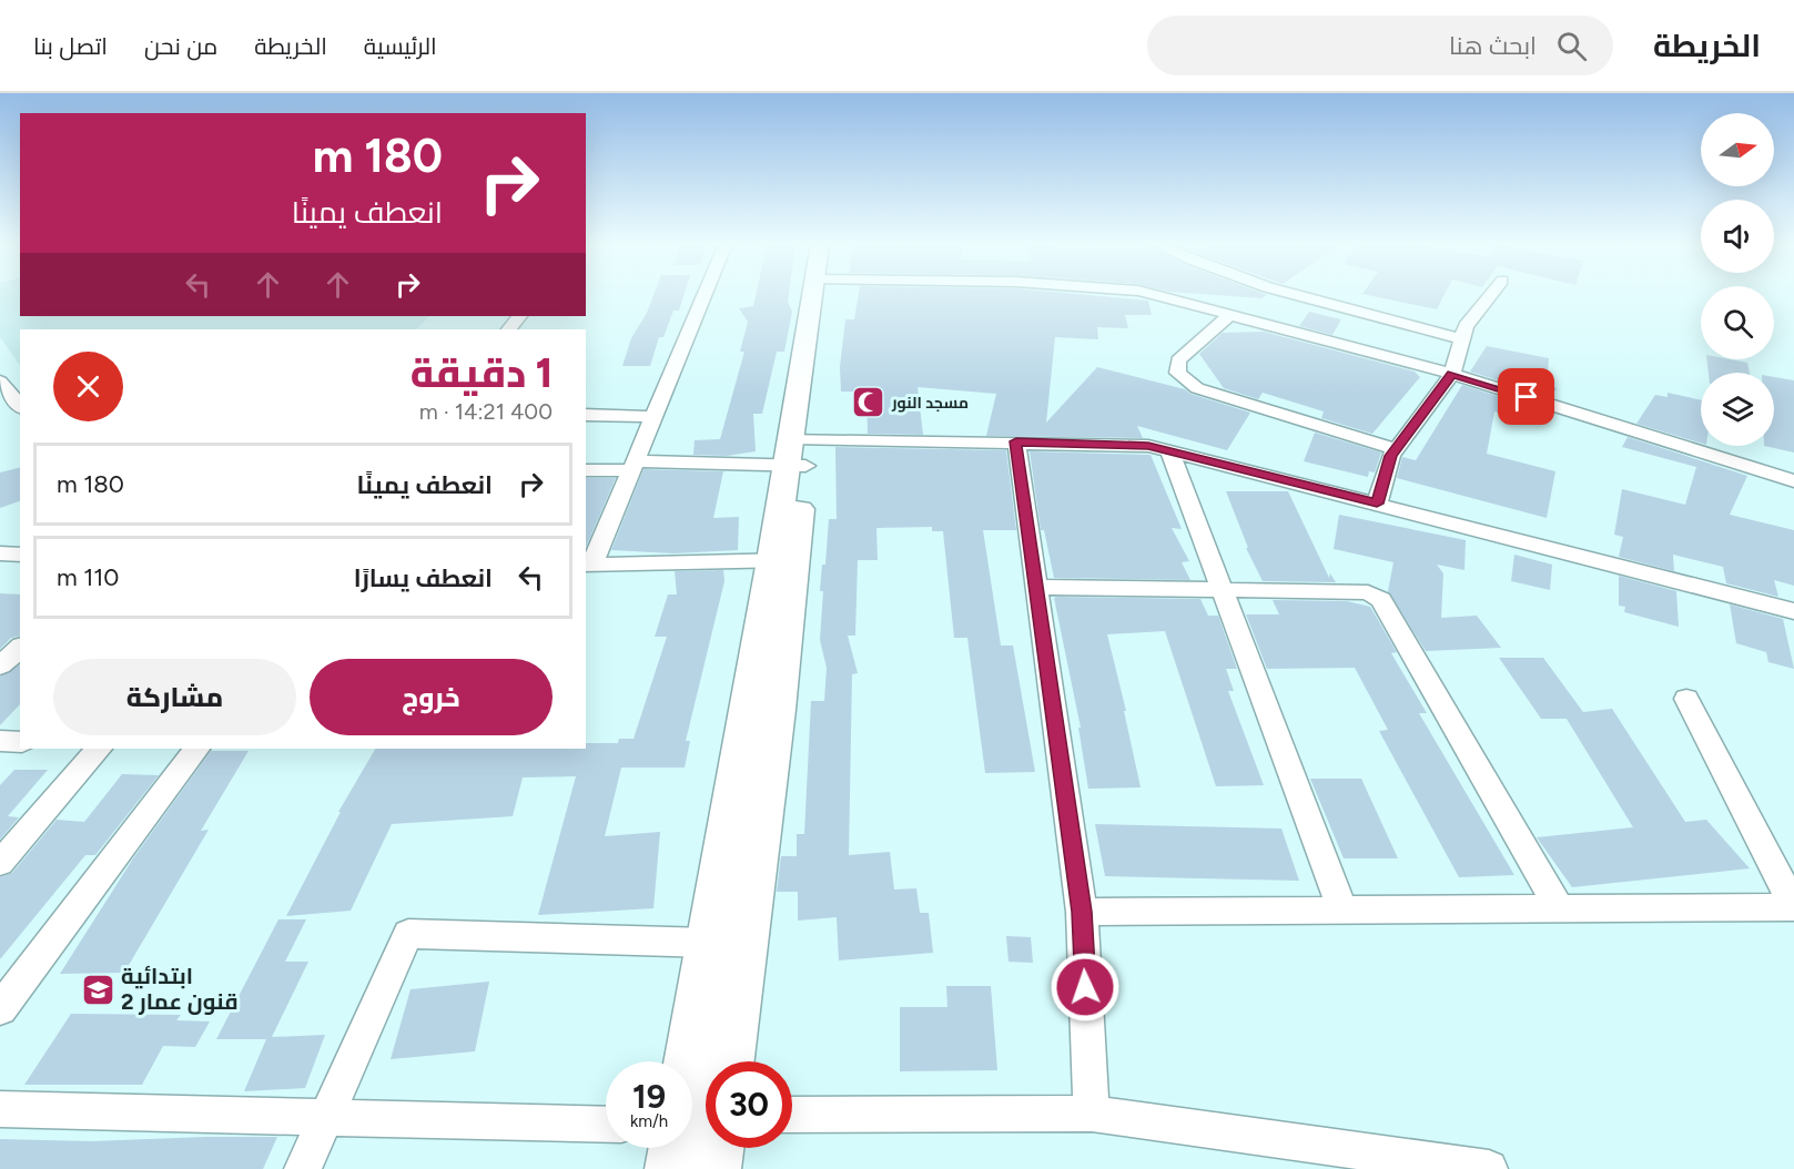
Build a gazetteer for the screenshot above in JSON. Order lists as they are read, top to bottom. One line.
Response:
{"places":{"mosque":["مسجد النور"],"school or university":["ابتدائية قنون عمار 2"]},"north":"right","page":{"header":"الخريطة","search":"ابحث هنا","nav":["الرئيسية","الخريطة","من نحن","اتصل بنا"],"turn":["180 m","انعطف يمينًا"],"heading":["1 دقيقة","400 m · 14:21"],"list":[{"name":"انعطف يمينًا","value":"180 m"},{"name":"انعطف يسارًا","value":"110 m"}],"buttons":["خروج","مشاركة"],"speed":"19 km/h","limit":"30"}}
